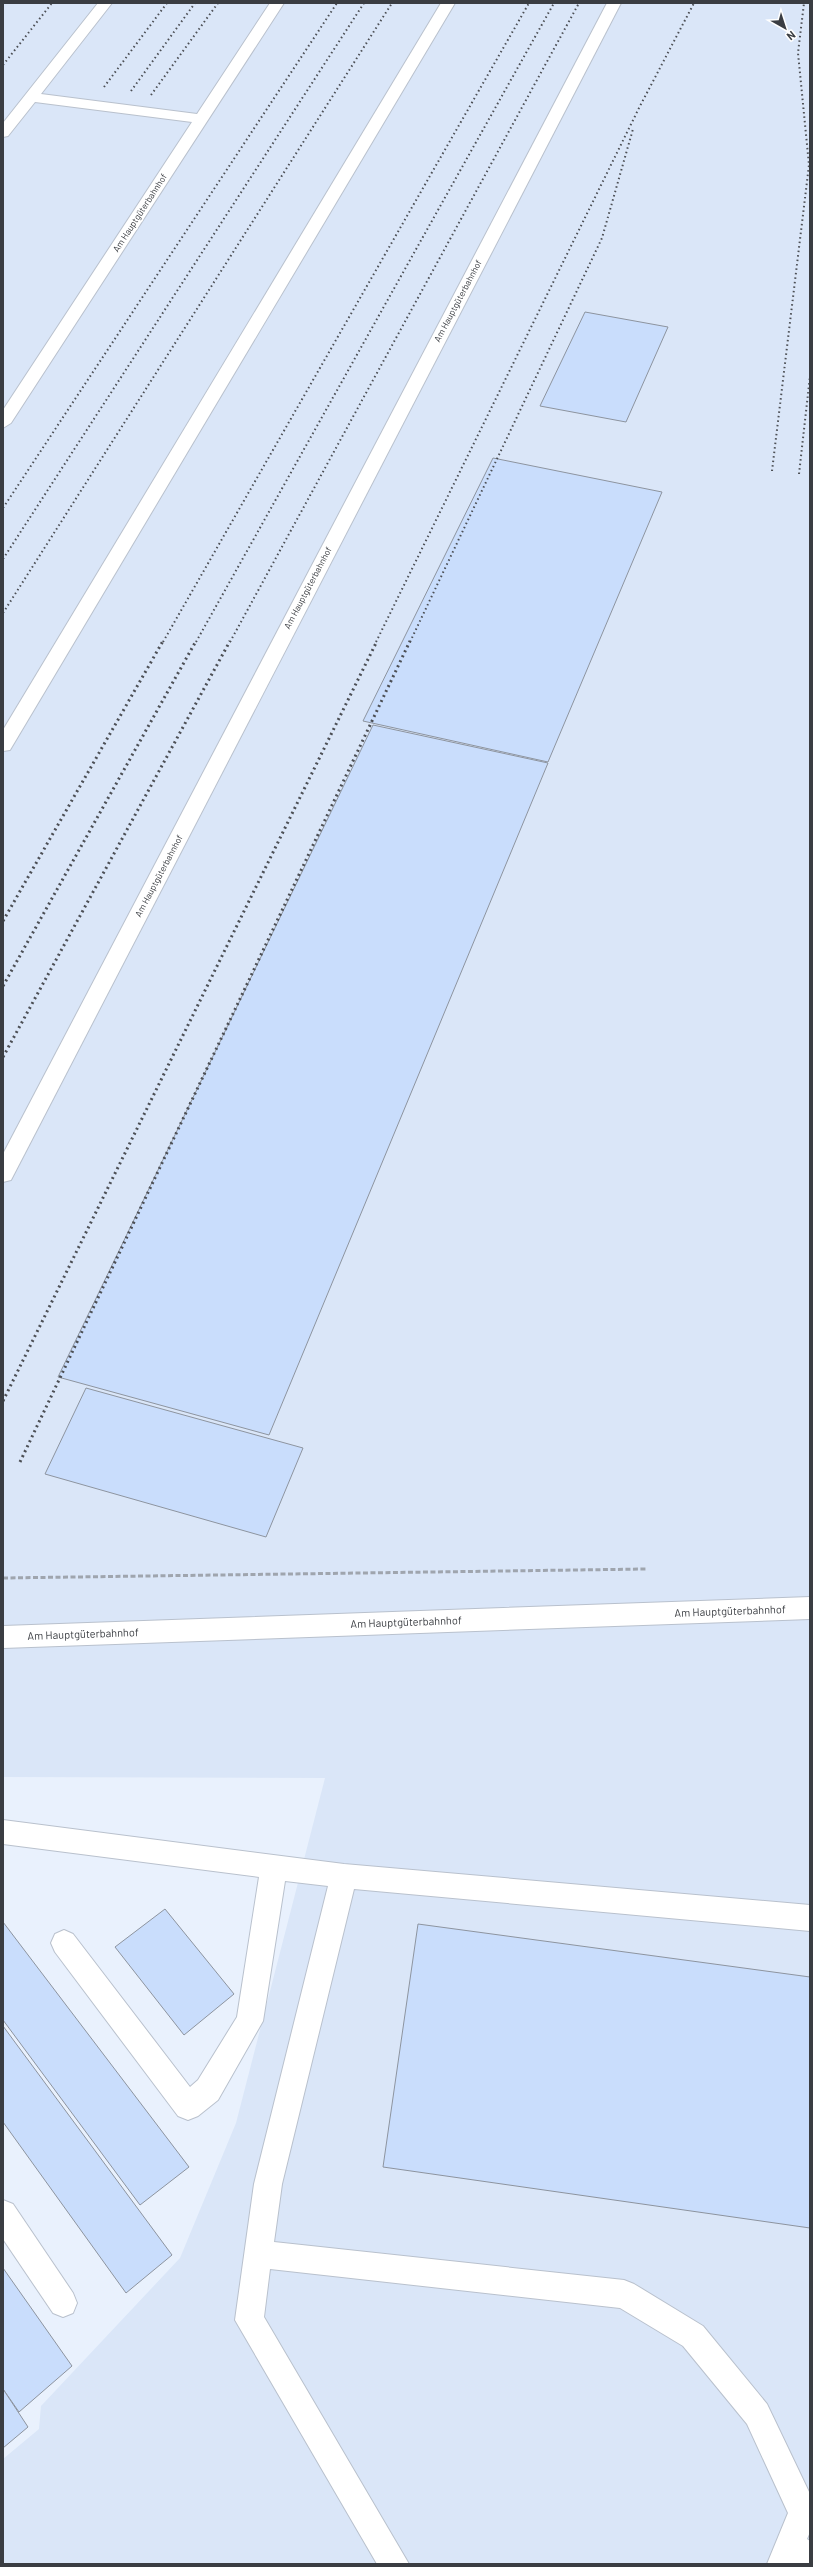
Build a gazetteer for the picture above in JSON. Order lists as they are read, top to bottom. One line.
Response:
{"streets":{"street":["Am Hauptgüterbahnhof"]},"north":"bottom right"}
